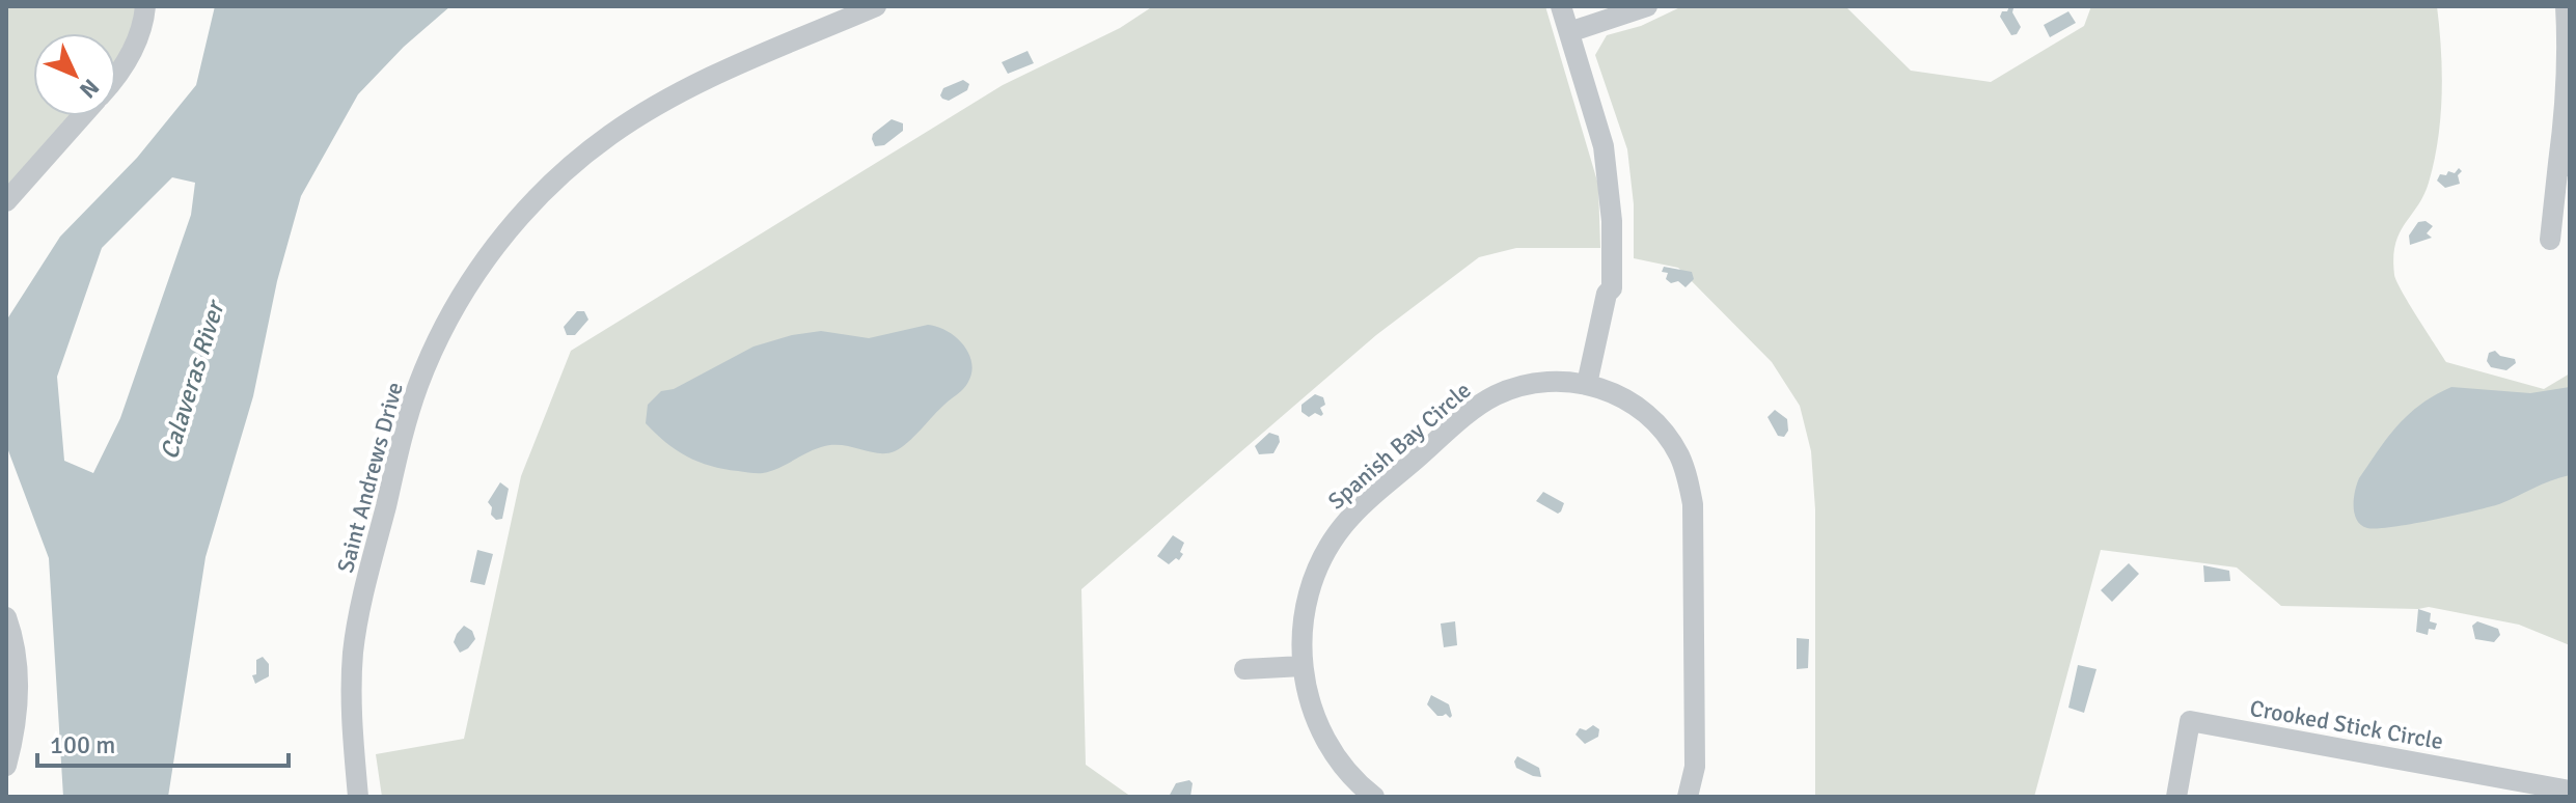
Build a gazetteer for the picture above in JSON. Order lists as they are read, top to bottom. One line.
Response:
{"streets":{"street":["Spanish Bay Circle","Saint Andrews Drive","Crooked Stick Circle"]},"water":["Calaveras River"],"scale_bar":"100 m","north":"bottom right"}
